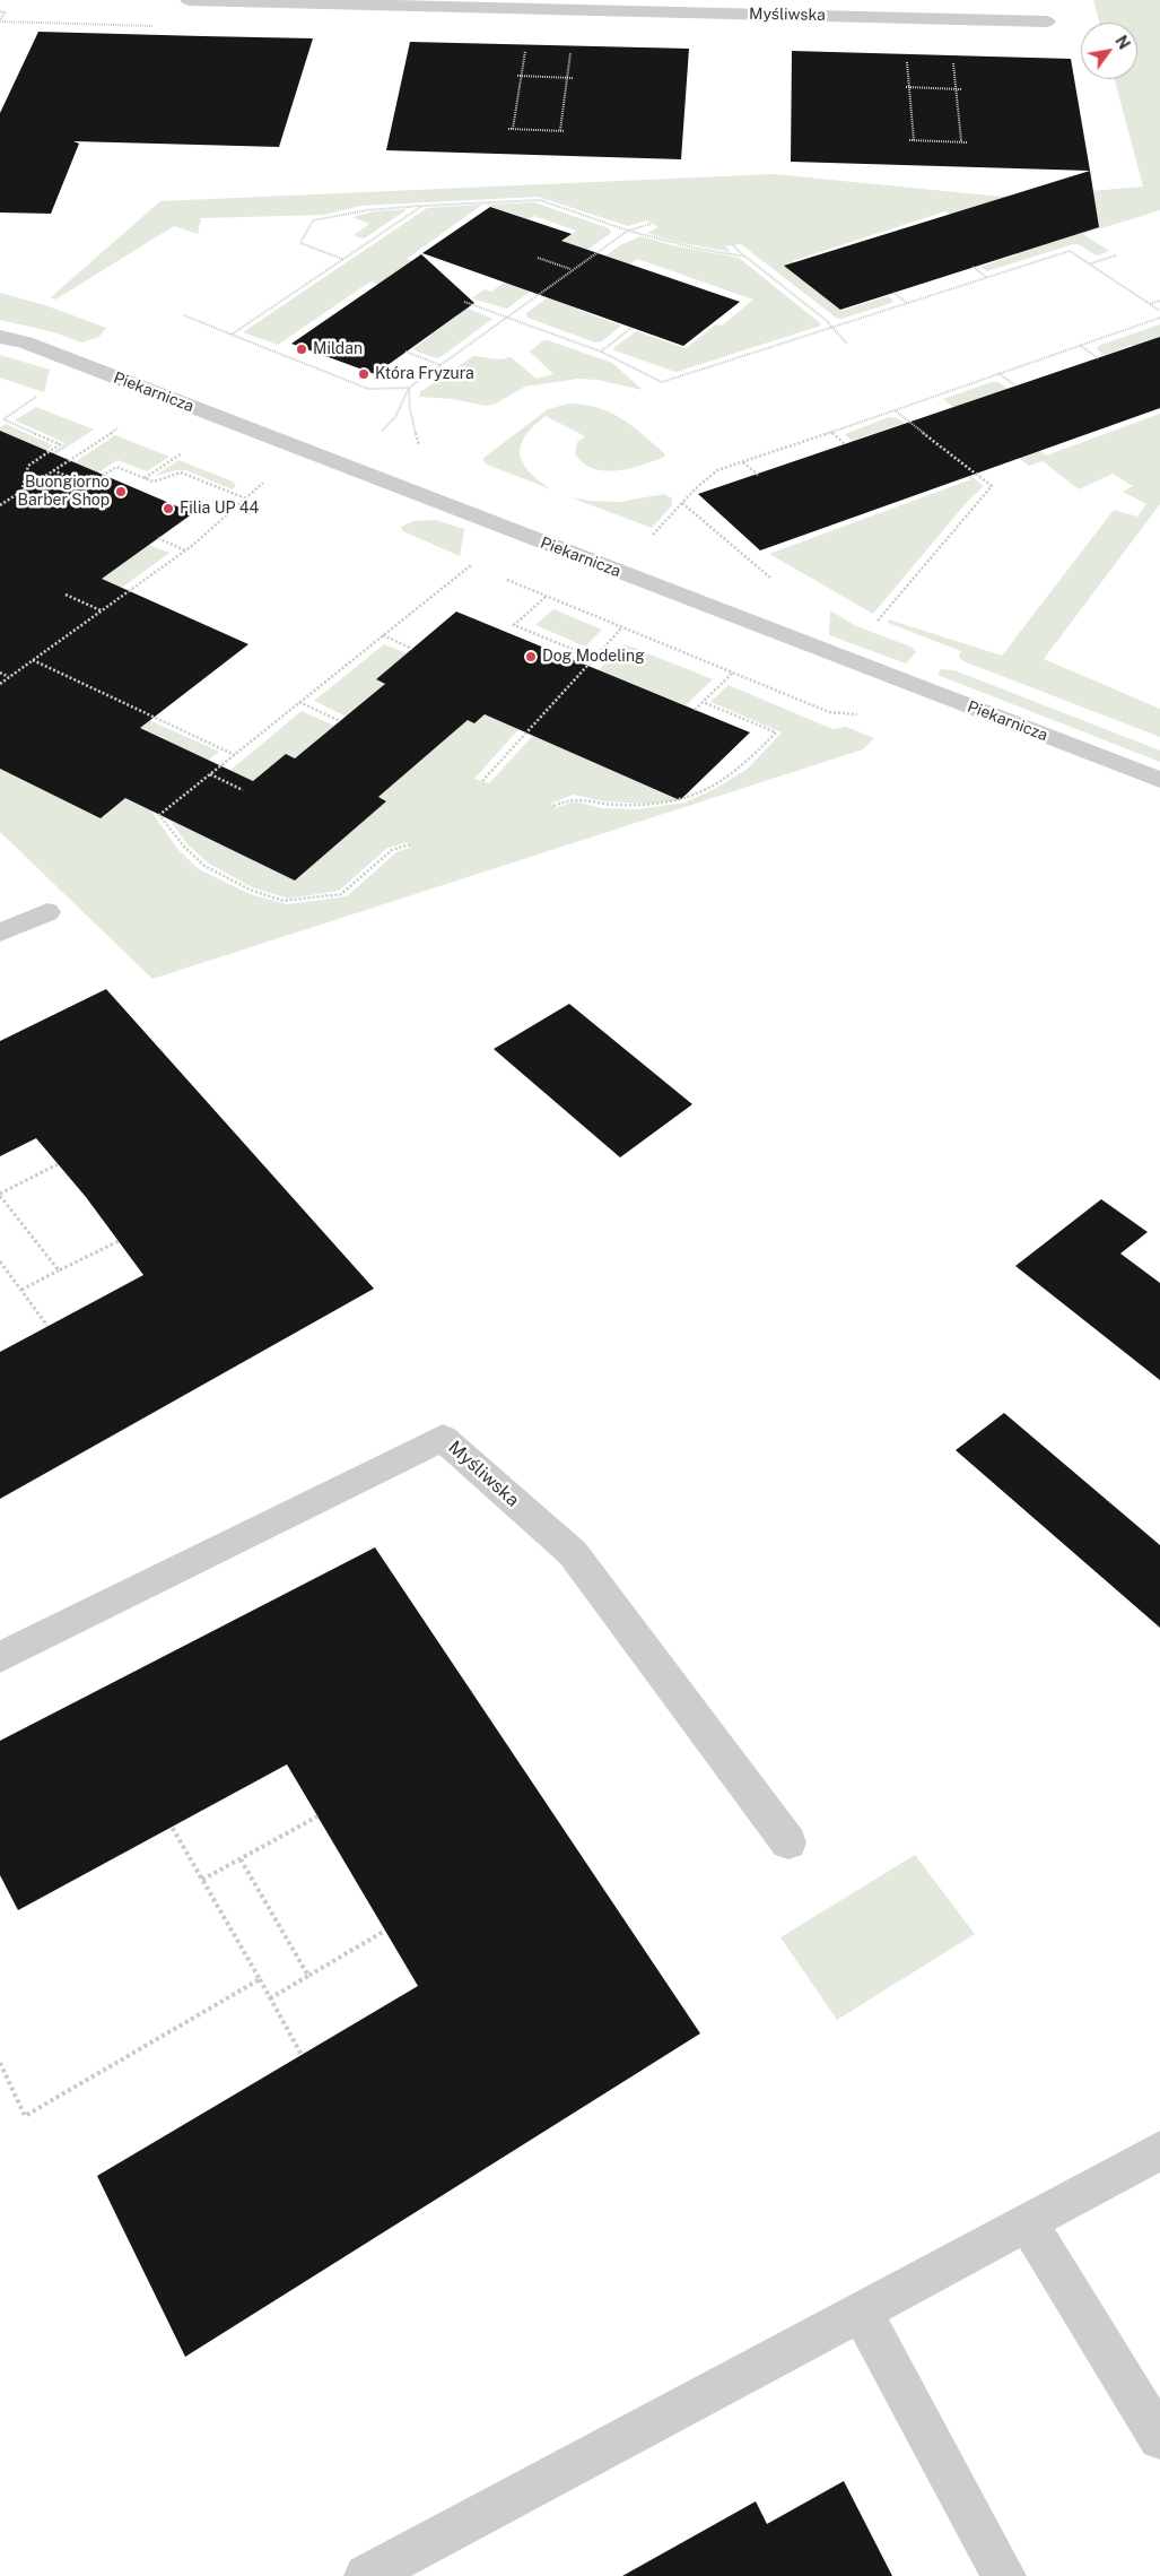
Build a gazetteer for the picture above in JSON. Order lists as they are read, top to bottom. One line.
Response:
{"streets":{"street":["Myśliwska","Piekarnicza"]},"places":["Mildan","Która Fryzura","Buongiorno Barber Shop","Filia UP 44","Dog Modeling"],"north":"top right"}
